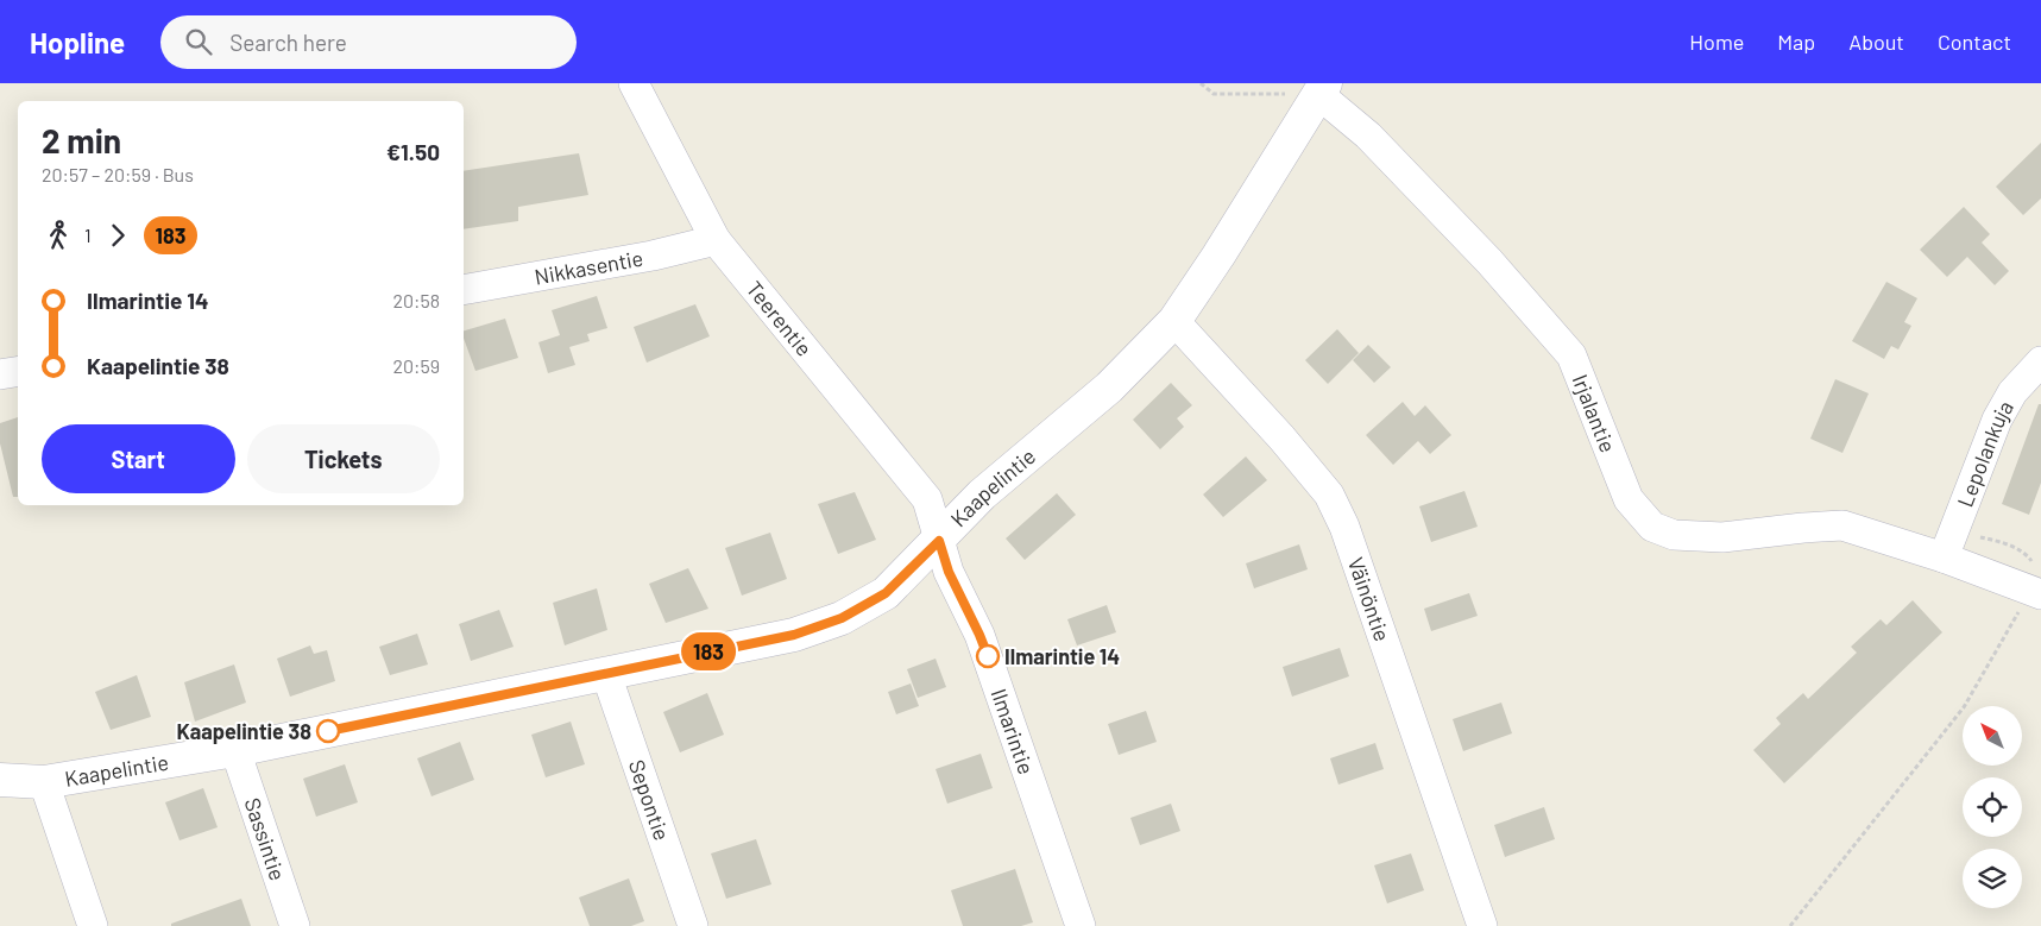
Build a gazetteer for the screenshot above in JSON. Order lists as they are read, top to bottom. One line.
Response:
{"streets":{"street":["Nikkasentie","Teerentie","Irjalantie","Lepolankuja","Kaapelintie","Väinöntie","Ilmarintie","Sepontie","Sassintie"]},"crossings":[["Nikkasentie","Teerentie"],["Teerentie","Kaapelintie"],["Teerentie","Ilmarintie"],["Irjalantie","Lepolankuja"],["Irjalantie","Kaapelintie"],["Kaapelintie","Väinöntie"],["Kaapelintie","Ilmarintie"],["Kaapelintie","Sepontie"],["Kaapelintie","Sassintie"]],"places":["Ilmarintie 14","Kaapelintie 38"],"lines":["bus line 183"],"north":"top left","page":{"header":"Hopline","search":"Search here","nav":["Home","Map","About","Contact"],"on_map":"183","heading":["2 min","20:57 – 20:59 · Bus","€1.50"],"legs":["1","183"],"list":[{"name":"Ilmarintie 14","value":"20:58"},{"name":"Kaapelintie 38","value":"20:59"}],"buttons":["Start","Tickets"]}}
